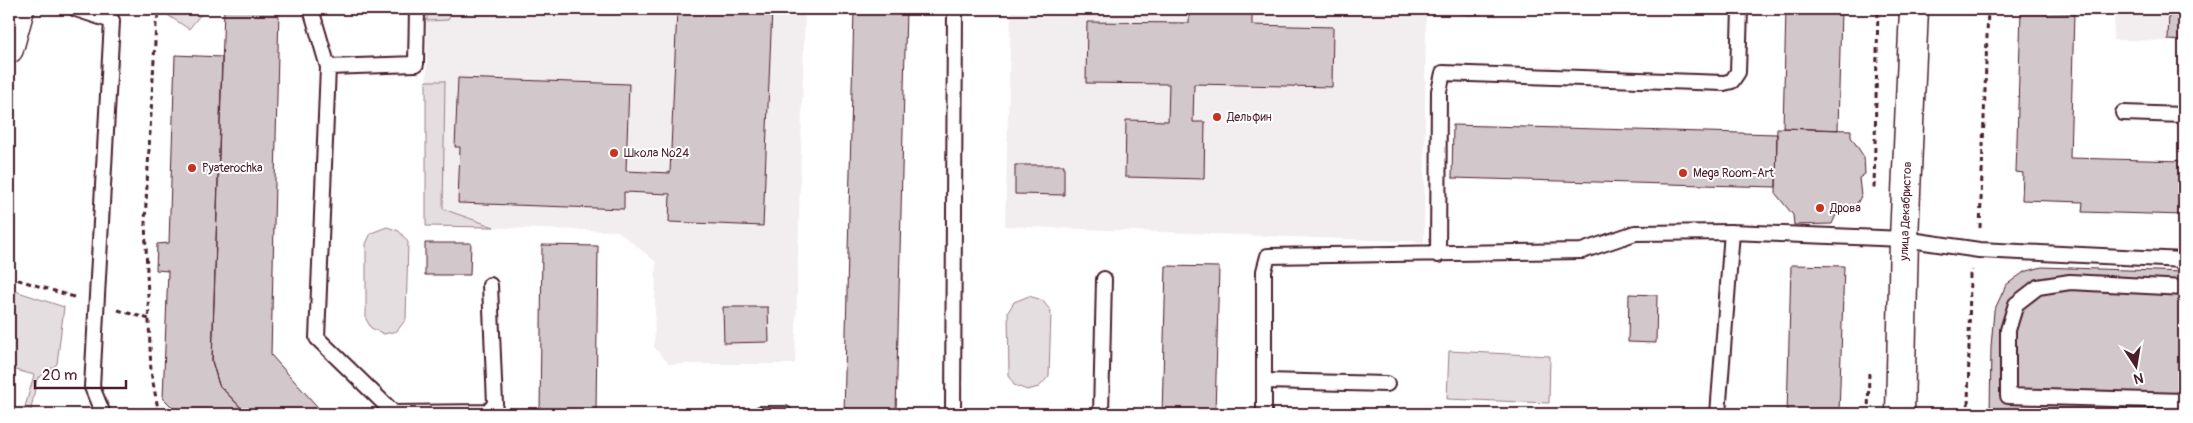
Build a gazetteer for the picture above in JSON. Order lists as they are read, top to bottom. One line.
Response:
{"streets":{"street":["улица Декабристов"]},"places":["Дельфин","Школа №24","Pyaterochka","Mega Room-Art","Дрова"],"scale_bar":"20 m","north":"bottom"}
